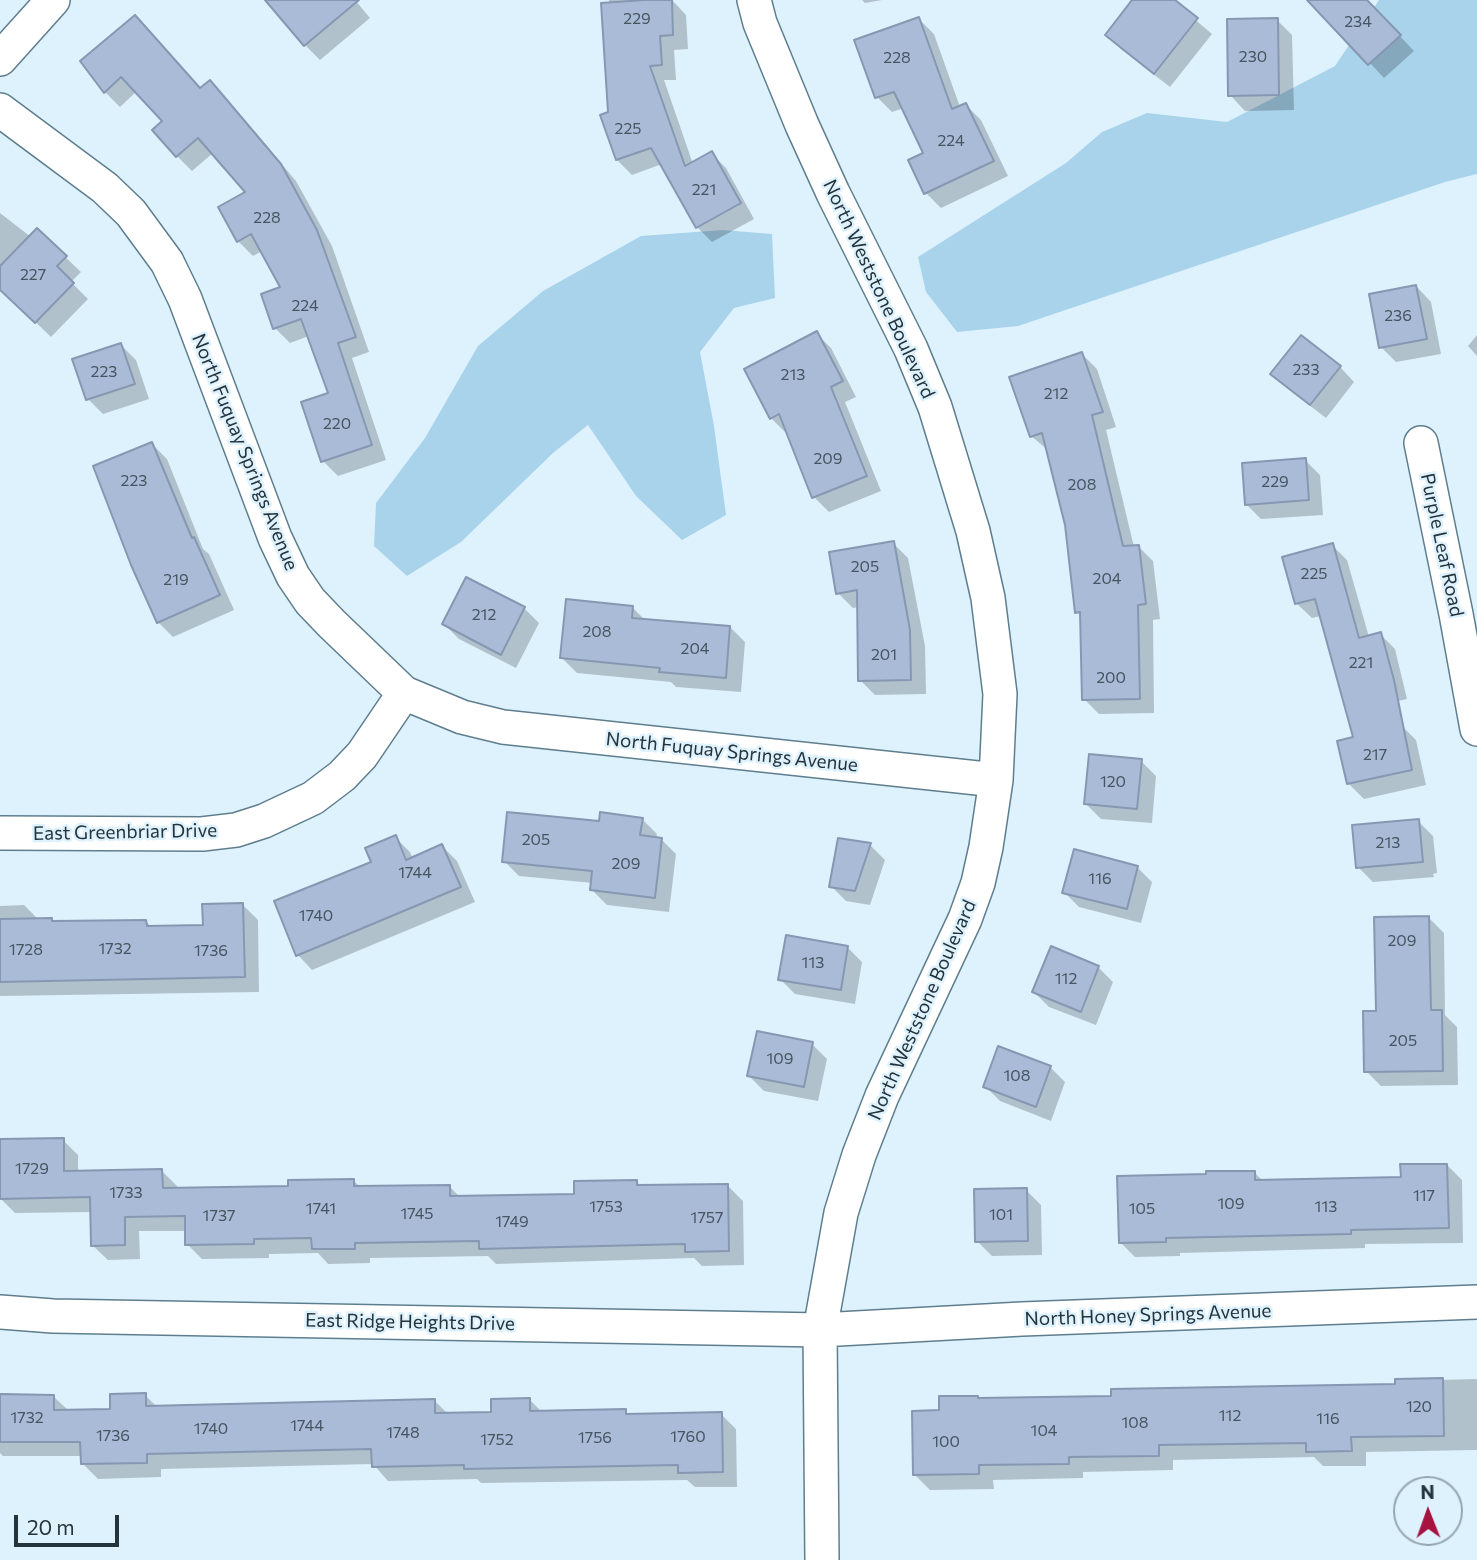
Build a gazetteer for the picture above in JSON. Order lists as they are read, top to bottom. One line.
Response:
{"streets":{"street":["North Weststone Boulevard","North Fuquay Springs Avenue","Purple Leaf Road","East Greenbriar Drive","North Honey Springs Avenue","East Ridge Heights Drive"]},"crossings":[["North Weststone Boulevard","North Fuquay Springs Avenue"],["North Weststone Boulevard","North Honey Springs Avenue"],["North Weststone Boulevard","East Ridge Heights Drive"],["North Fuquay Springs Avenue","East Greenbriar Drive"],["North Honey Springs Avenue","East Ridge Heights Drive"]],"house_numbers":["229","234","230","228","225","224","221","228","227","224","236","233","223","213","212","220","209","223","229","208","205","225","204","219","212","208","204","201","221","200","217","120","205","213","209","1744","116","1740","209","1732","1728","1736","113","112","205","109","108","1729","1733","117","109","1753","113","1741","105","1745","101","1737","1757","1749","120","112","1732","116","108","1744","1740","104","1748","1736","1760","1756","1752","100"],"scale_bar":"20 m","north":"top"}
